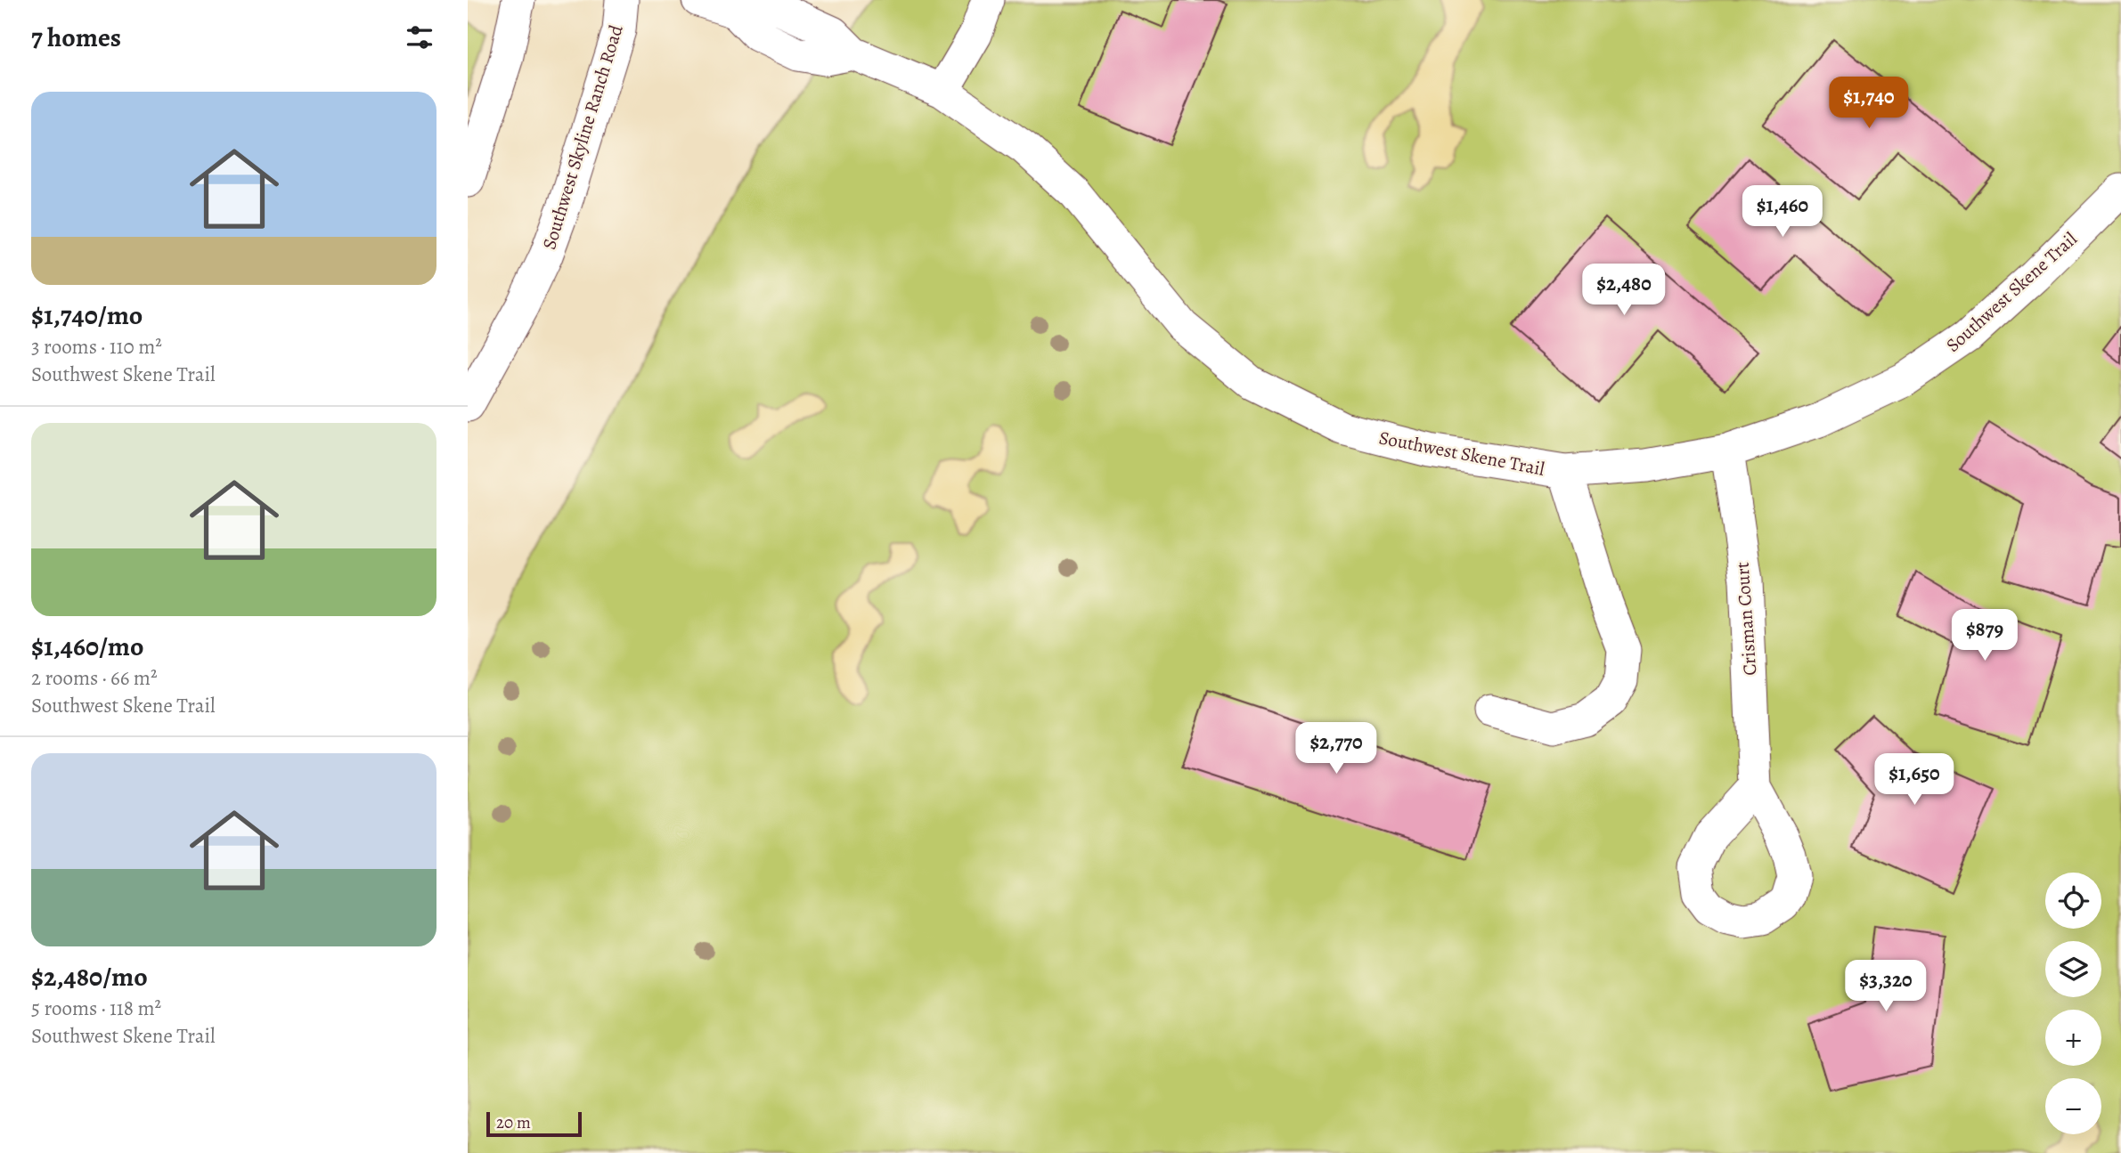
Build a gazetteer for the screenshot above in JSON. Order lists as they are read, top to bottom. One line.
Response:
{"streets":{"street":["Southwest Skyline Ranch Road","Southwest Skene Trail","Crisman Court"]},"crossings":[["Southwest Skene Trail","Crisman Court"]],"scale_bar":"20 m","page":{"heading":"7 homes","list":[{"name":"$1,740/mo","note":"3 rooms · 110 m² · Southwest Skene Trail"},{"name":"$1,460/mo","note":"2 rooms · 66 m² · Southwest Skene Trail"},{"name":"$2,480/mo","note":"5 rooms · 118 m² · Southwest Skene Trail"}],"price":["$1,740","$1,460","$2,480","$879","$2,770","$1,650","$3,320"],"map_buttons":["+","−"],"scale":"20 m"}}
